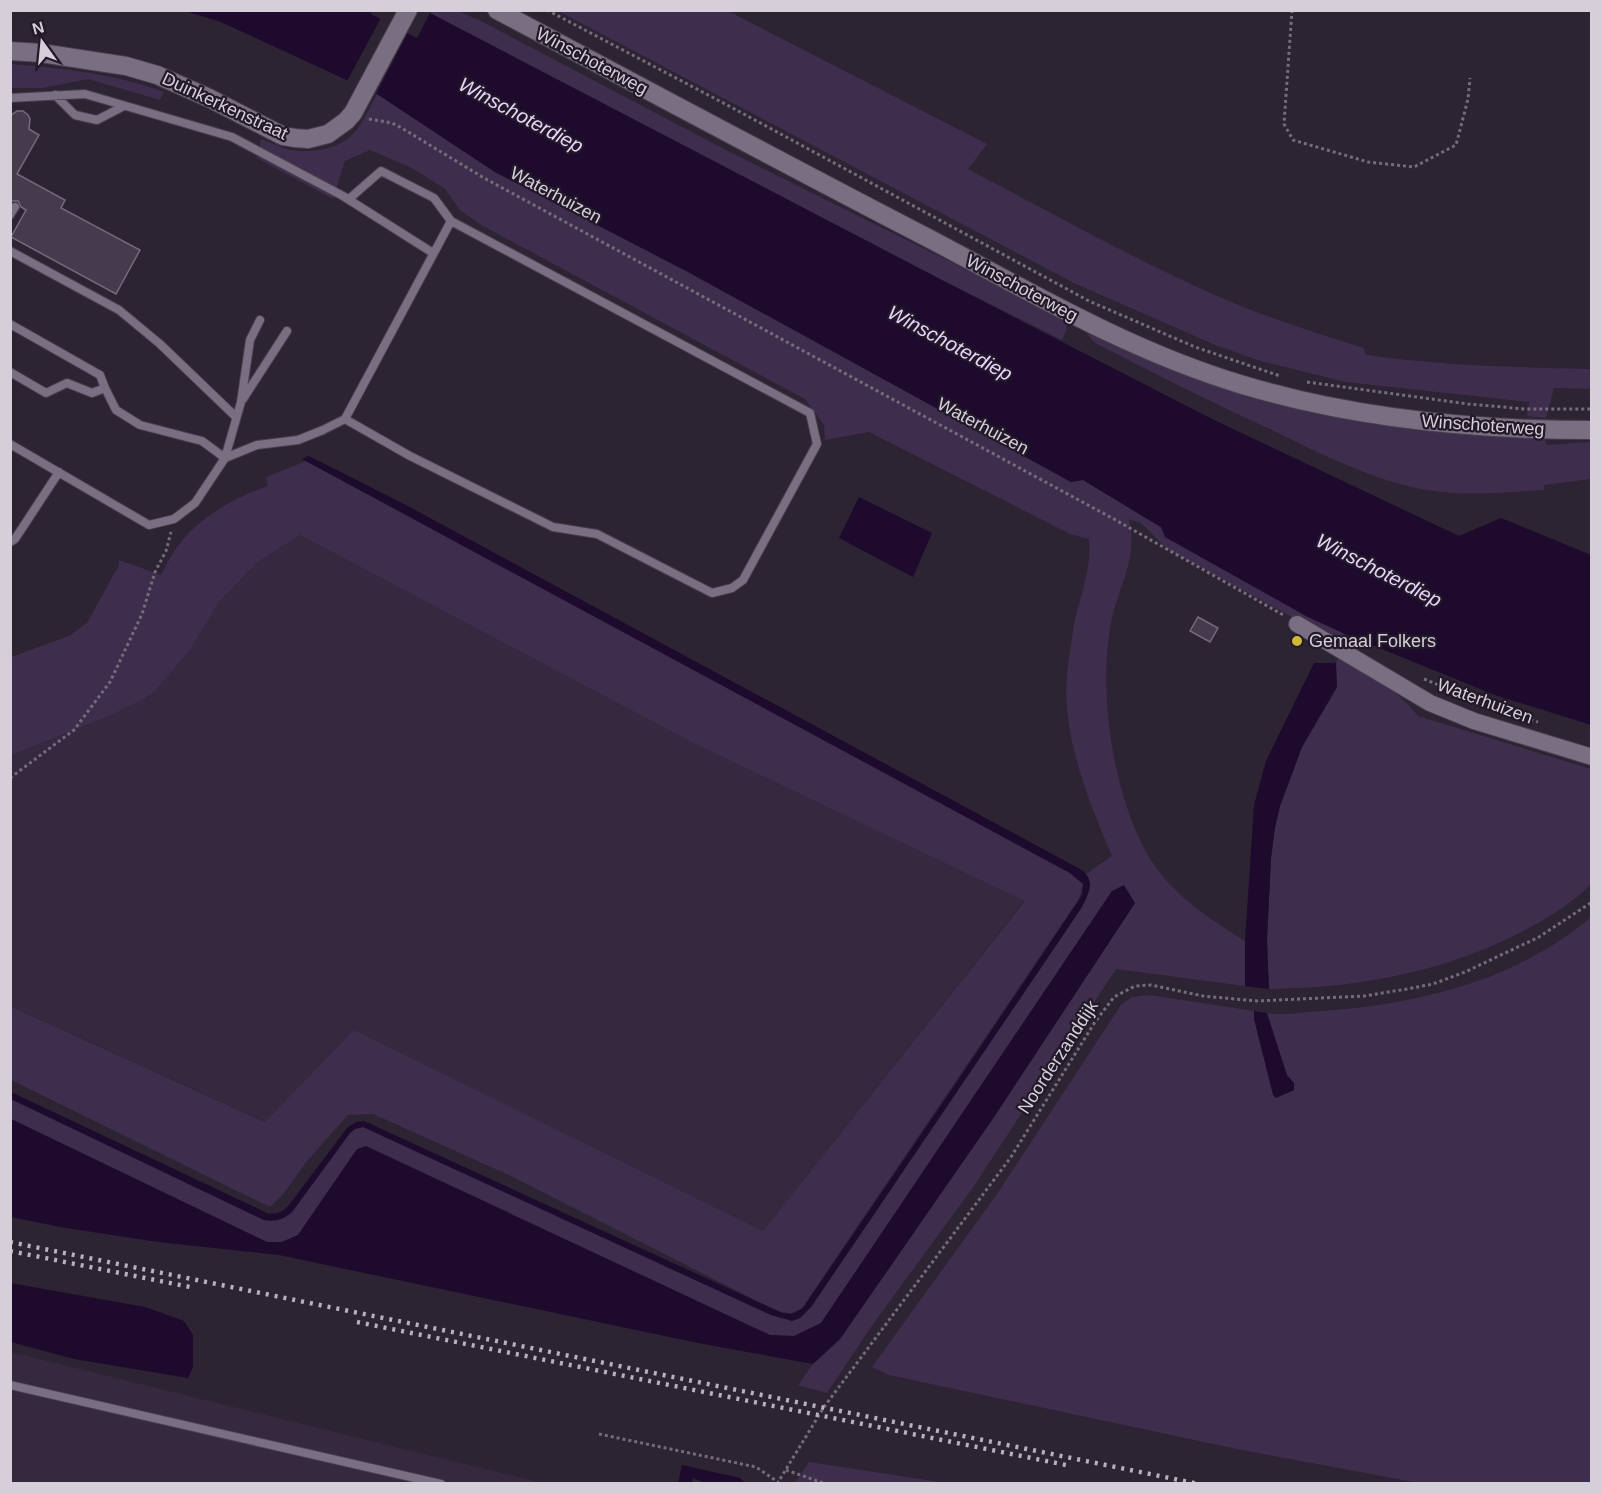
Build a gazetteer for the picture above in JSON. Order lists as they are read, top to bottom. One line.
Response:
{"streets":{"main road":["Winschoterweg","Duinkerkenstraat"],"street":["Waterhuizen"],"path":["Noorderzanddijk"]},"crossings":[["Duinkerkenstraat","Waterhuizen"]],"water":["Winschoterdiep"],"places":["Gemaal Folkers"],"north":"top"}
